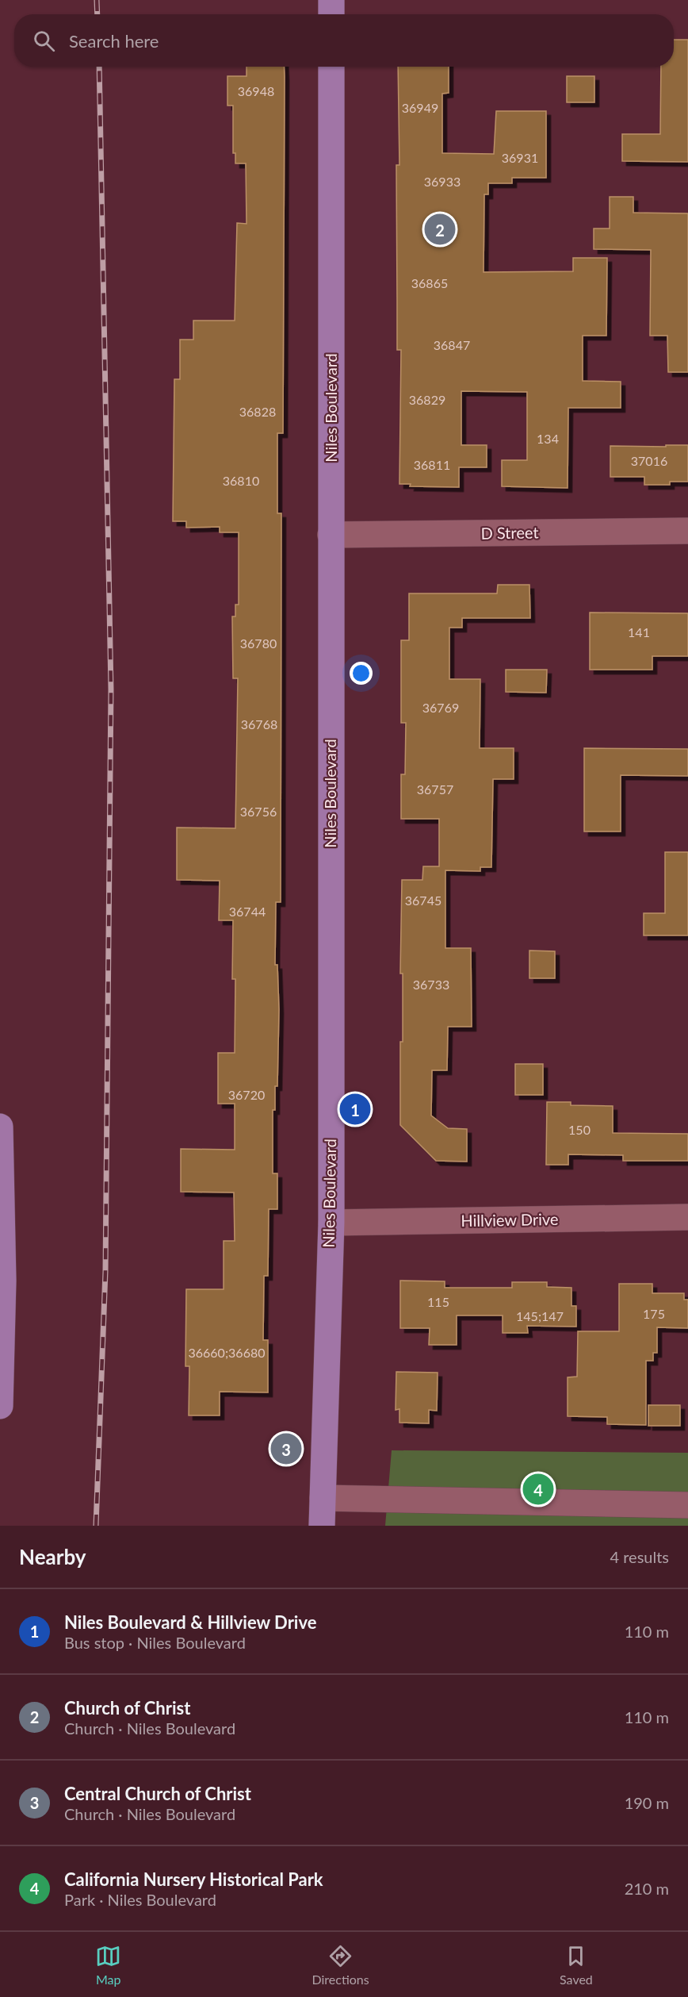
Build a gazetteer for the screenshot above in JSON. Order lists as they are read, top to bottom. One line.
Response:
{"streets":{"main road":["Niles Boulevard"],"street":["D Street","Hillview Drive"]},"crossings":[["Niles Boulevard","D Street"],["Niles Boulevard","Hillview Drive"]],"house_numbers":["36948","36949","36931","36933","36865","36847","36829","36828","134","37016","36811","36810","141","36780","36769","36768","36757","36756","36745","36744","36733","36720","150","115","175","145;147","36660;36680"],"page":{"search":"Search here","pins":["2","1","3","4"],"heading":["Nearby","4 results"],"list":[{"mark":"1","name":"Niles Boulevard & Hillview Drive","note":"Bus stop · Niles Boulevard","value":"110 m"},{"mark":"2","name":"Church of Christ","note":"Church · Niles Boulevard","value":"110 m"},{"mark":"3","name":"Central Church of Christ","note":"Church · Niles Boulevard","value":"190 m"},{"mark":"4","name":"California Nursery Historical Park","note":"Park · Niles Boulevard","value":"210 m"}],"nav":["Map","Directions","Saved"]}}
